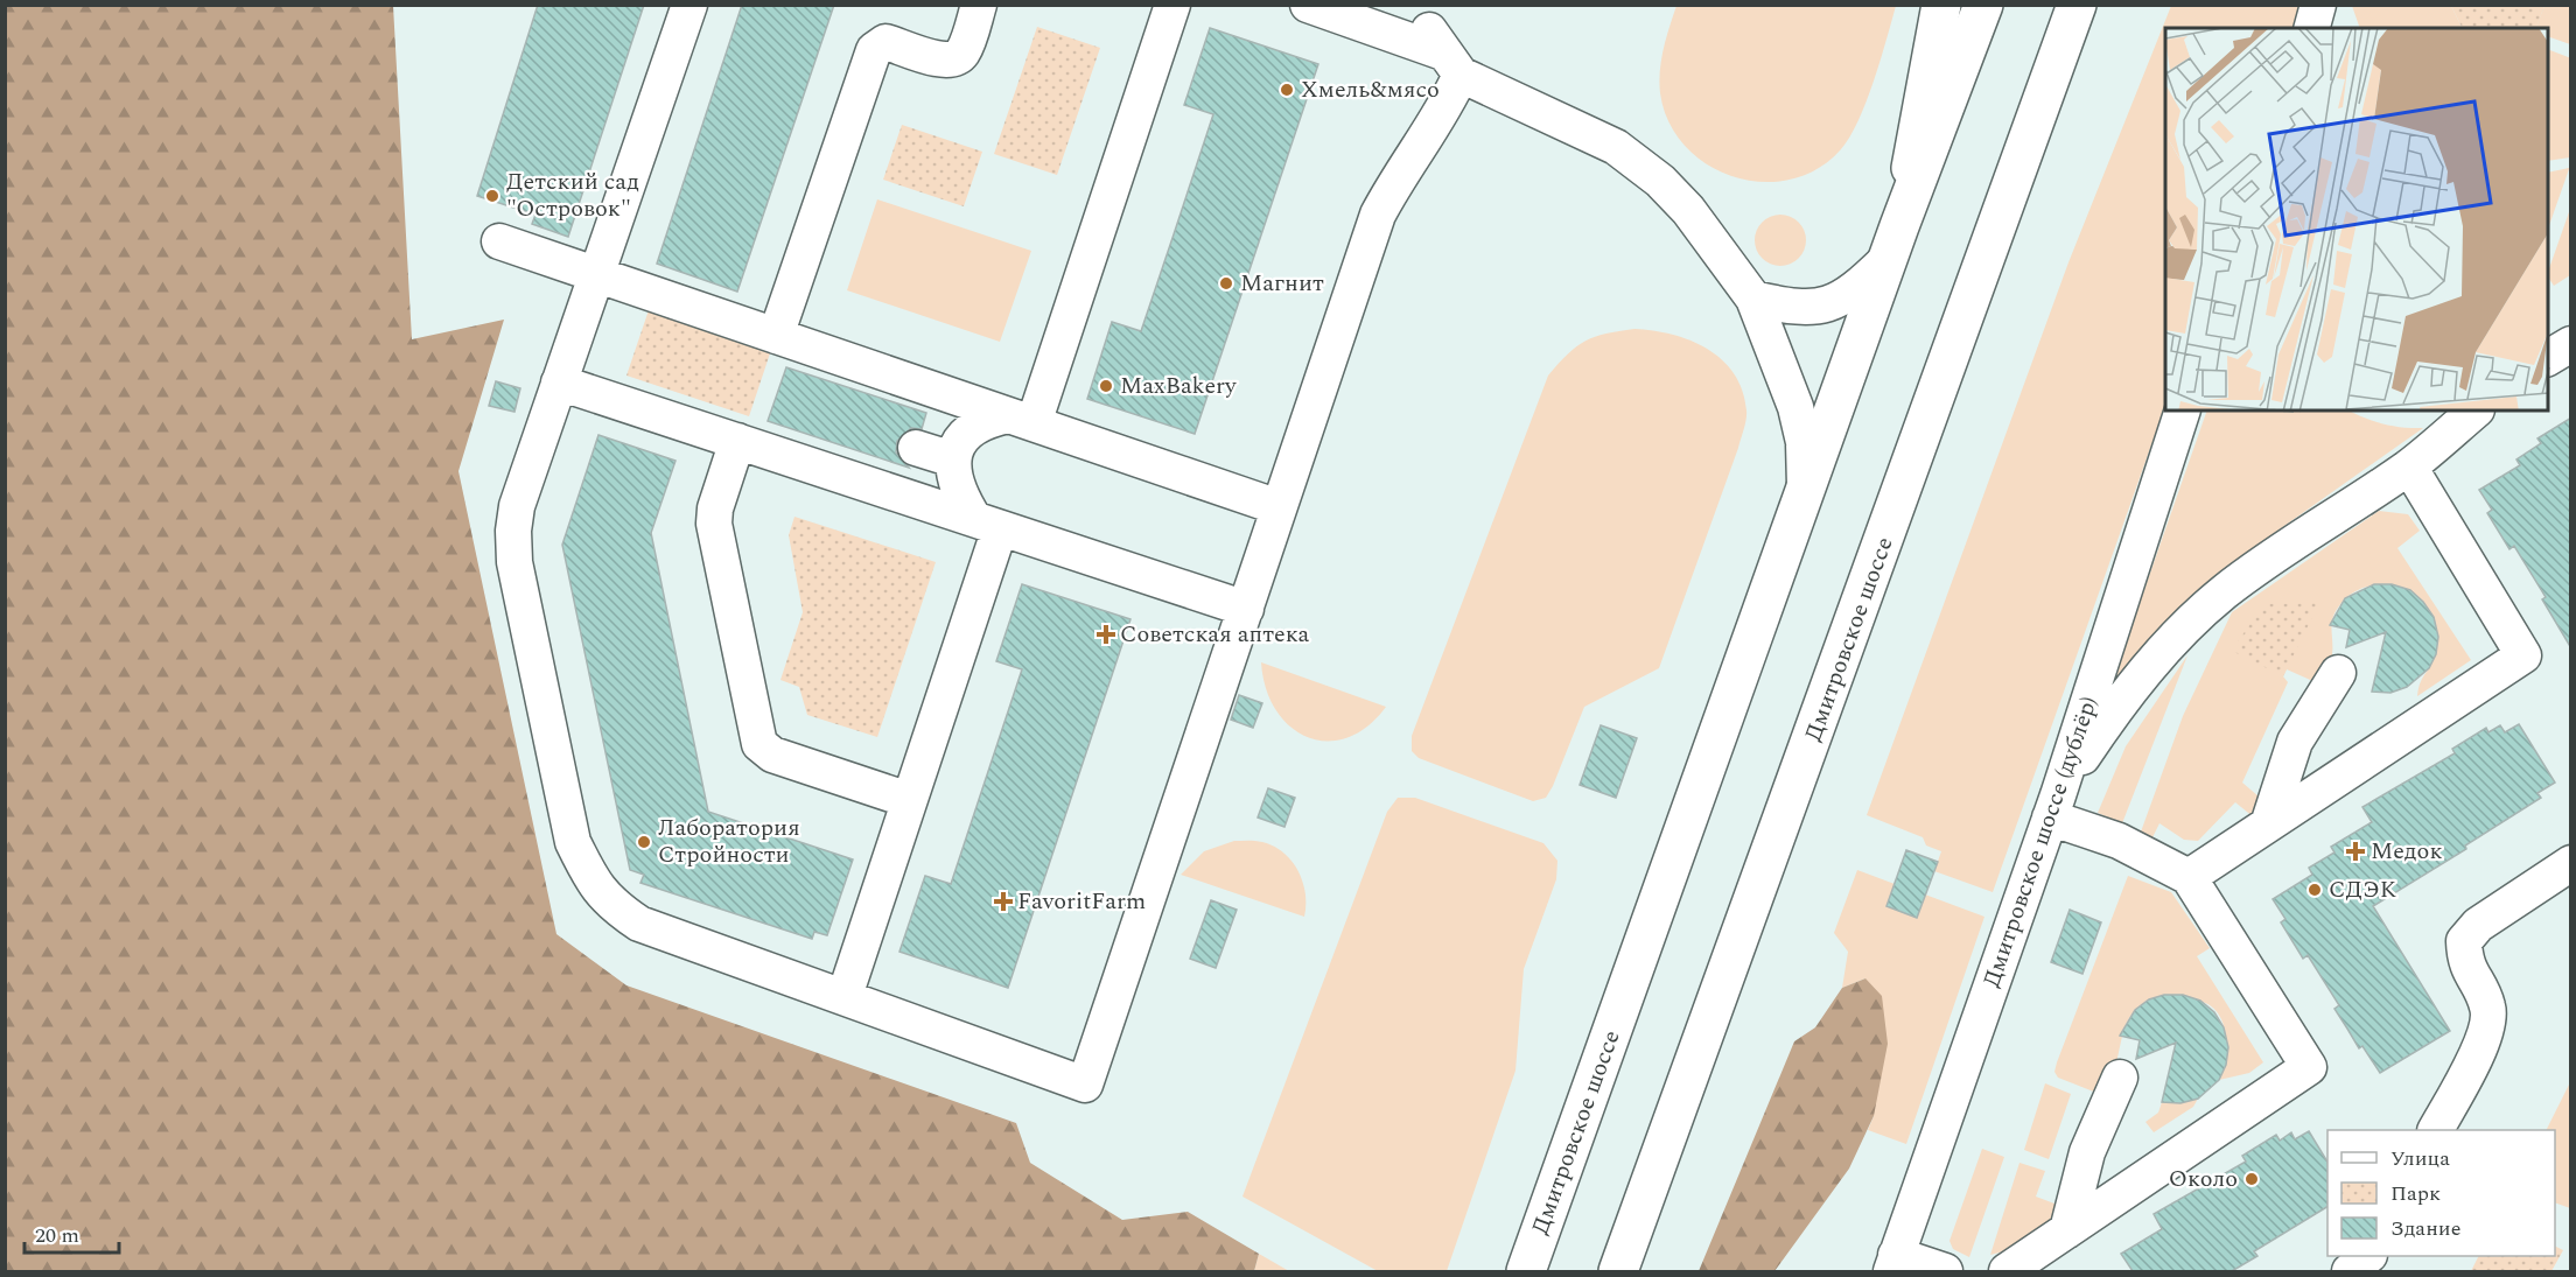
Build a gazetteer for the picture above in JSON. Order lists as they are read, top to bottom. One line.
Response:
{"streets":{"main road":["Дмитровское шоссе"],"street":["Дмитровское шоссе (дублёр)"]},"places":{"other":["Хмель&мясо","Детский сад \"Островок\"","Магнит","MaxBakery","Лаборатория Стройности","СДЭК","Около"],"health":["Советская аптека","Медок","FavoritFarm"]},"legend":["Улица","Парк","Здание"],"scale_bar":"20 m"}
